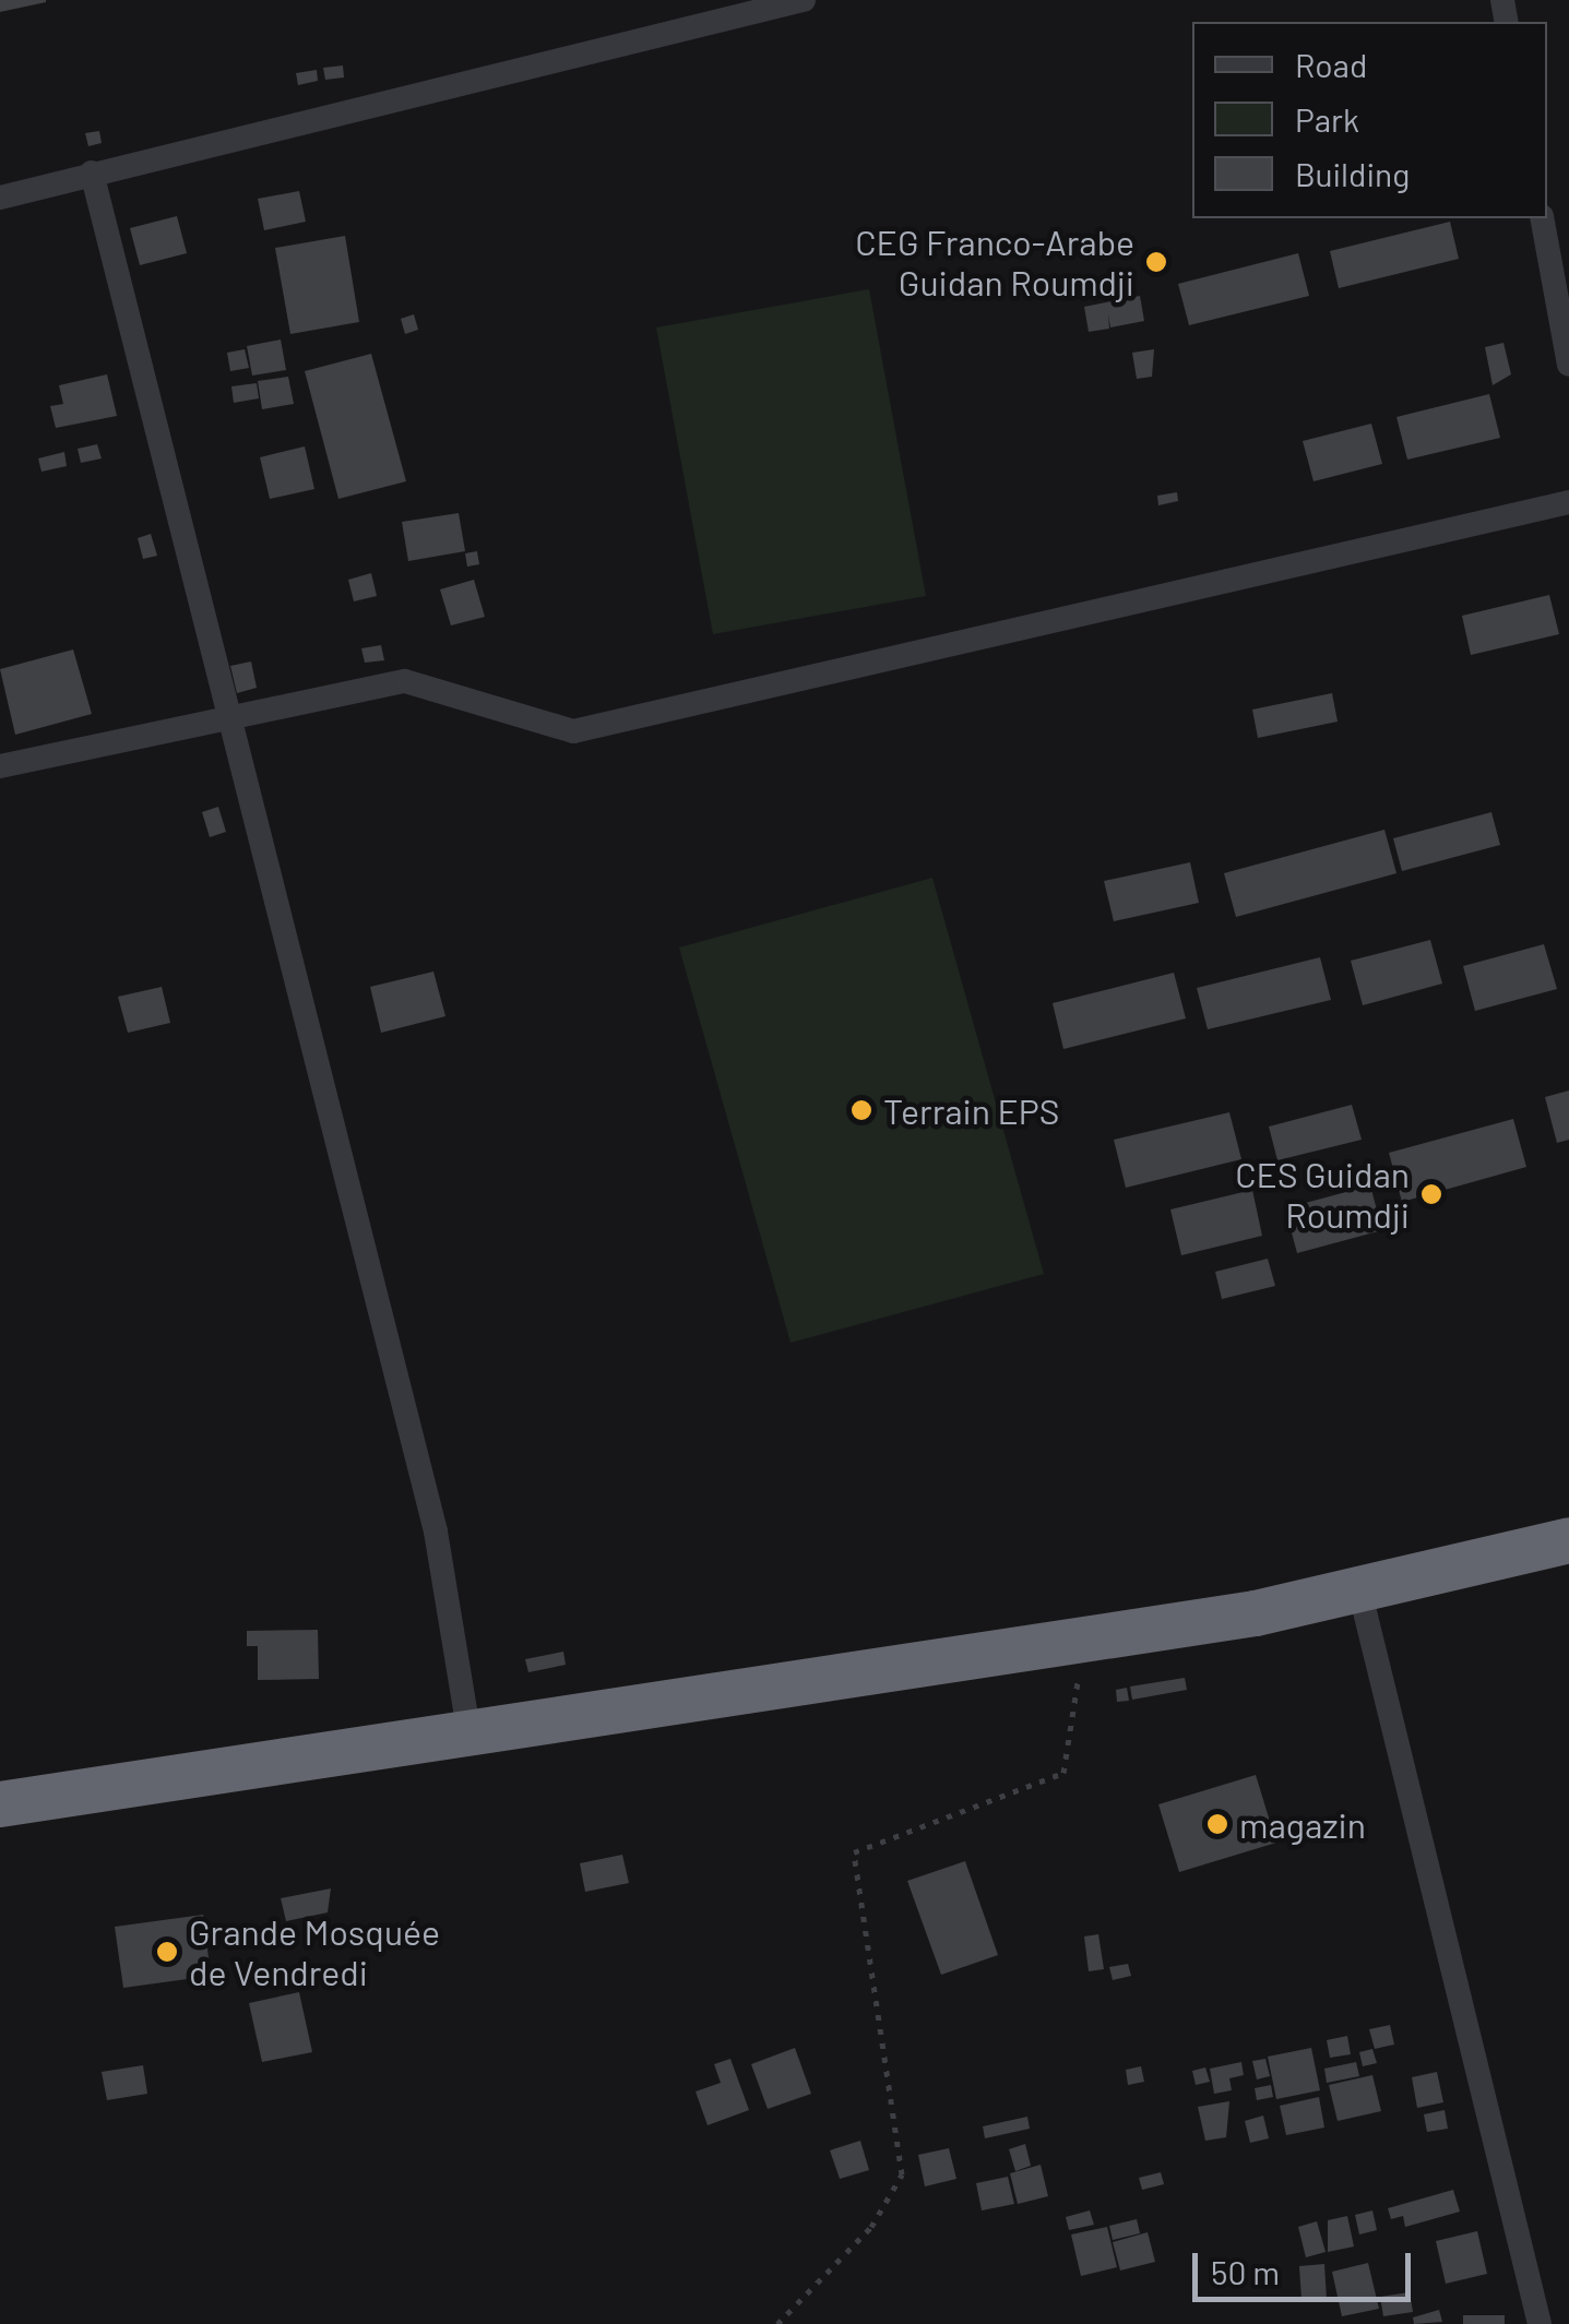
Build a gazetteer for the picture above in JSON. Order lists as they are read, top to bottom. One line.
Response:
{"places":["CEG Franco-Arabe Guidan Roumdji","Terrain EPS","CES Guidan Roumdji","magazin","Grande Mosquée de Vendredi"],"legend":["Road","Park","Building"],"scale_bar":"50 m"}
